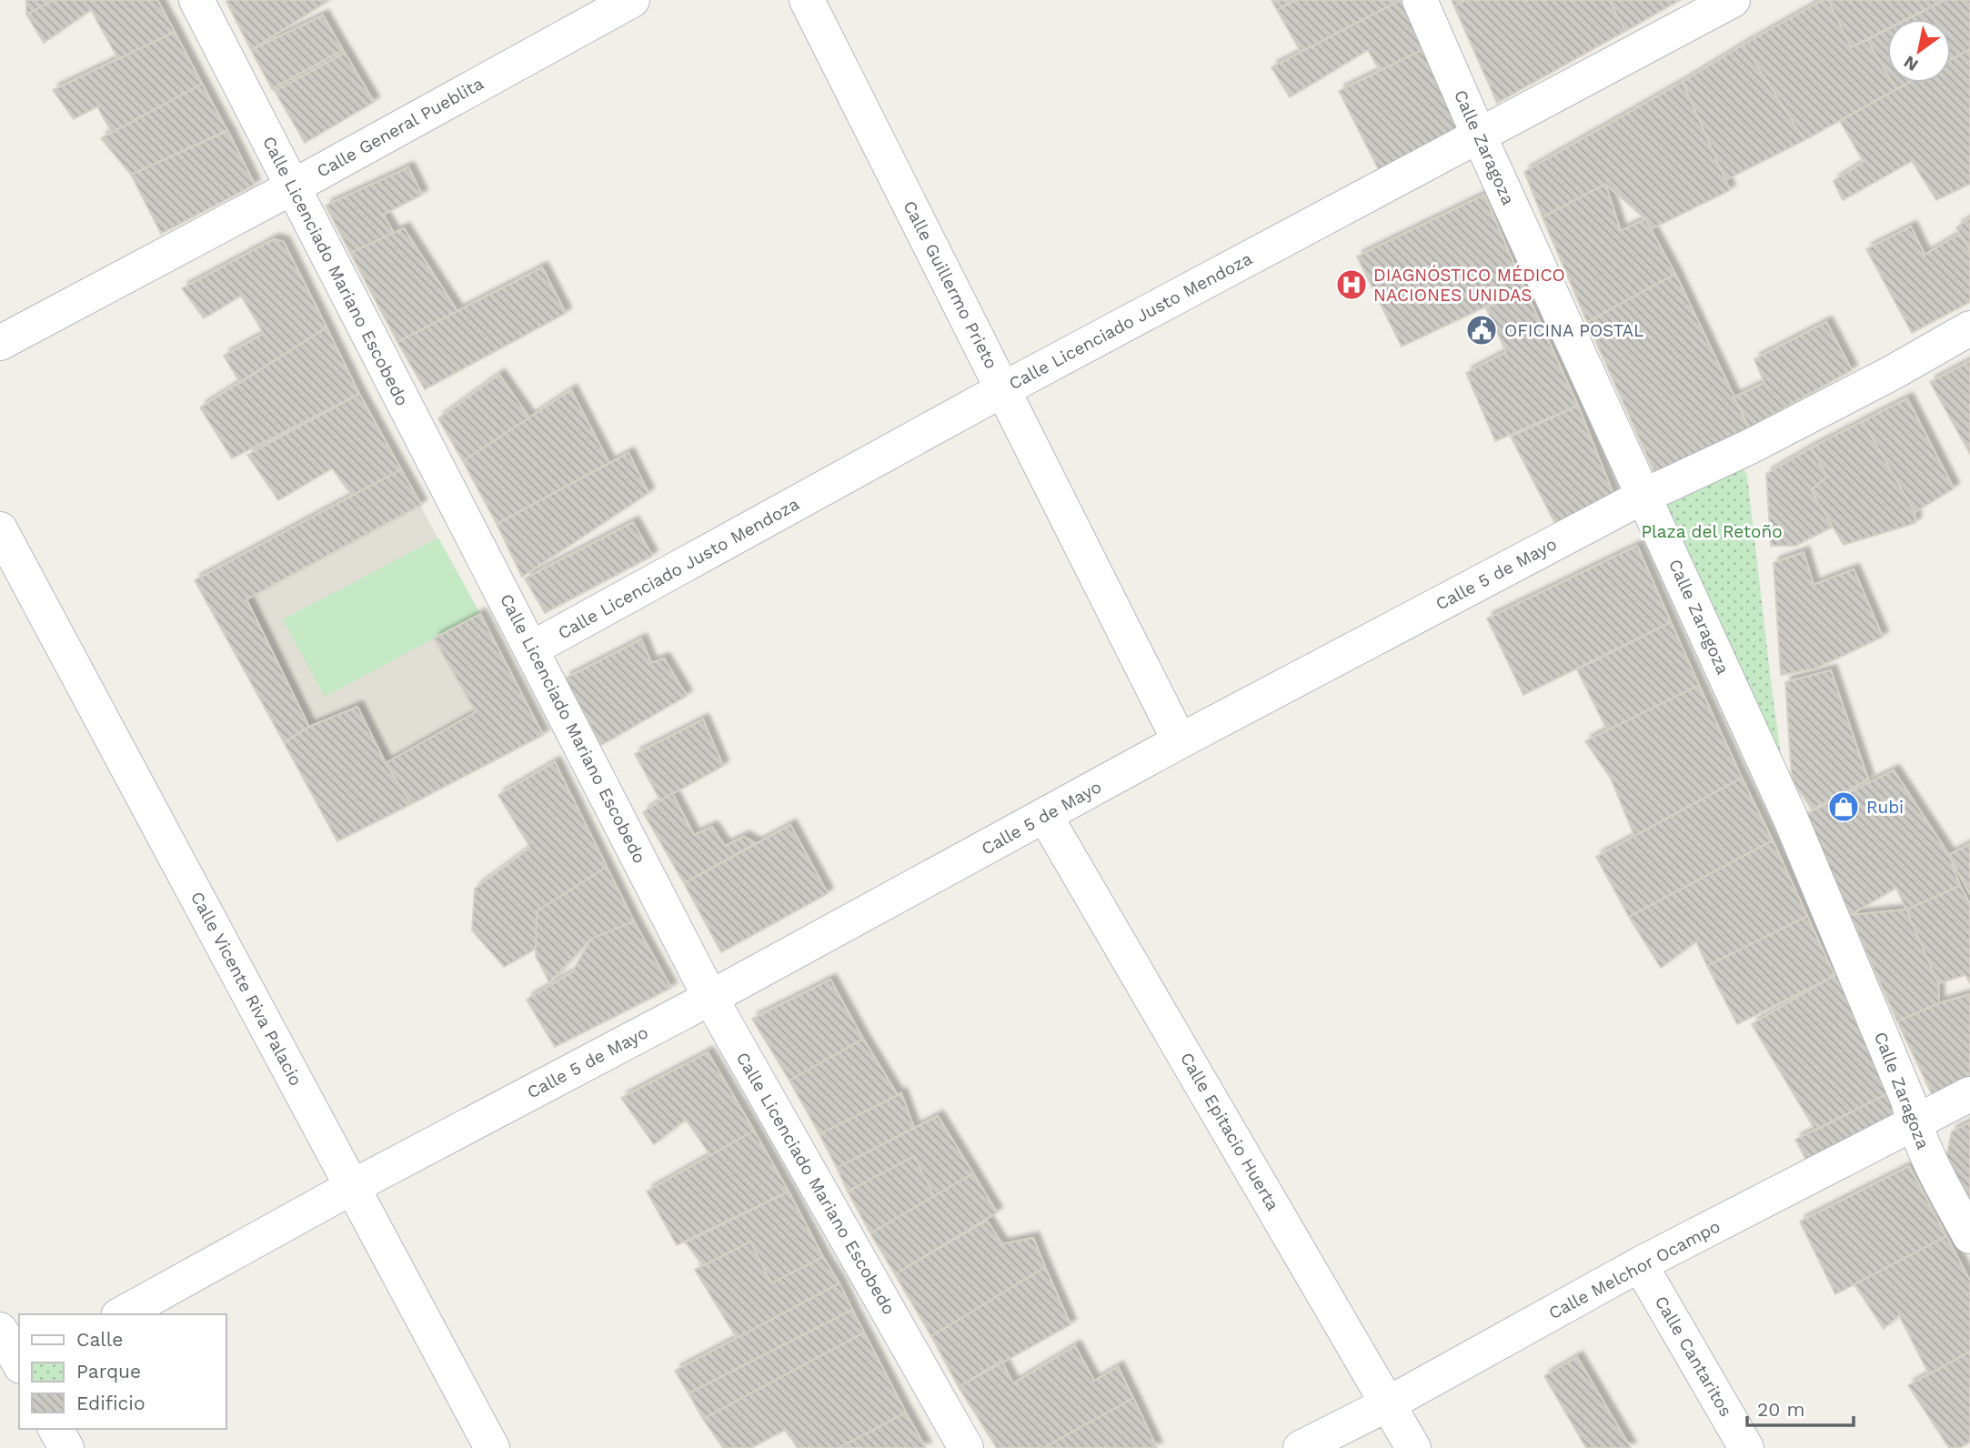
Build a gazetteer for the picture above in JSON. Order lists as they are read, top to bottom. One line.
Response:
{"streets":{"street":["Calle General Pueblita","Calle Zaragoza","Calle Licenciado Mariano Escobedo","Calle Guillermo Prieto","Calle Licenciado Justo Mendoza","Calle 5 de Mayo","Calle Vicente Riva Palacio","Calle Epitacio Huerta","Calle Melchor Ocampo","Calle Cantaritos"]},"crossings":[["Calle General Pueblita","Calle Licenciado Mariano Escobedo"],["Calle Zaragoza","Calle Licenciado Justo Mendoza"],["Calle Zaragoza","Calle 5 de Mayo"],["Calle Zaragoza","Calle Melchor Ocampo"],["Calle Licenciado Mariano Escobedo","Calle Licenciado Justo Mendoza"],["Calle Licenciado Mariano Escobedo","Calle 5 de Mayo"],["Calle Guillermo Prieto","Calle Licenciado Justo Mendoza"],["Calle Guillermo Prieto","Calle 5 de Mayo"],["Calle 5 de Mayo","Calle Vicente Riva Palacio"],["Calle 5 de Mayo","Calle Epitacio Huerta"],["Calle Epitacio Huerta","Calle Melchor Ocampo"],["Calle Melchor Ocampo","Calle Cantaritos"]],"parks":["Plaza del Retoño"],"places":{"hospital":["DIAGNÓSTICO MÉDICO NACIONES UNIDAS"],"public building":["OFICINA POSTAL"],"shop":["Rubi"]},"legend":["Calle","Parque","Edificio"],"scale_bar":"20 m","north":"bottom left"}
